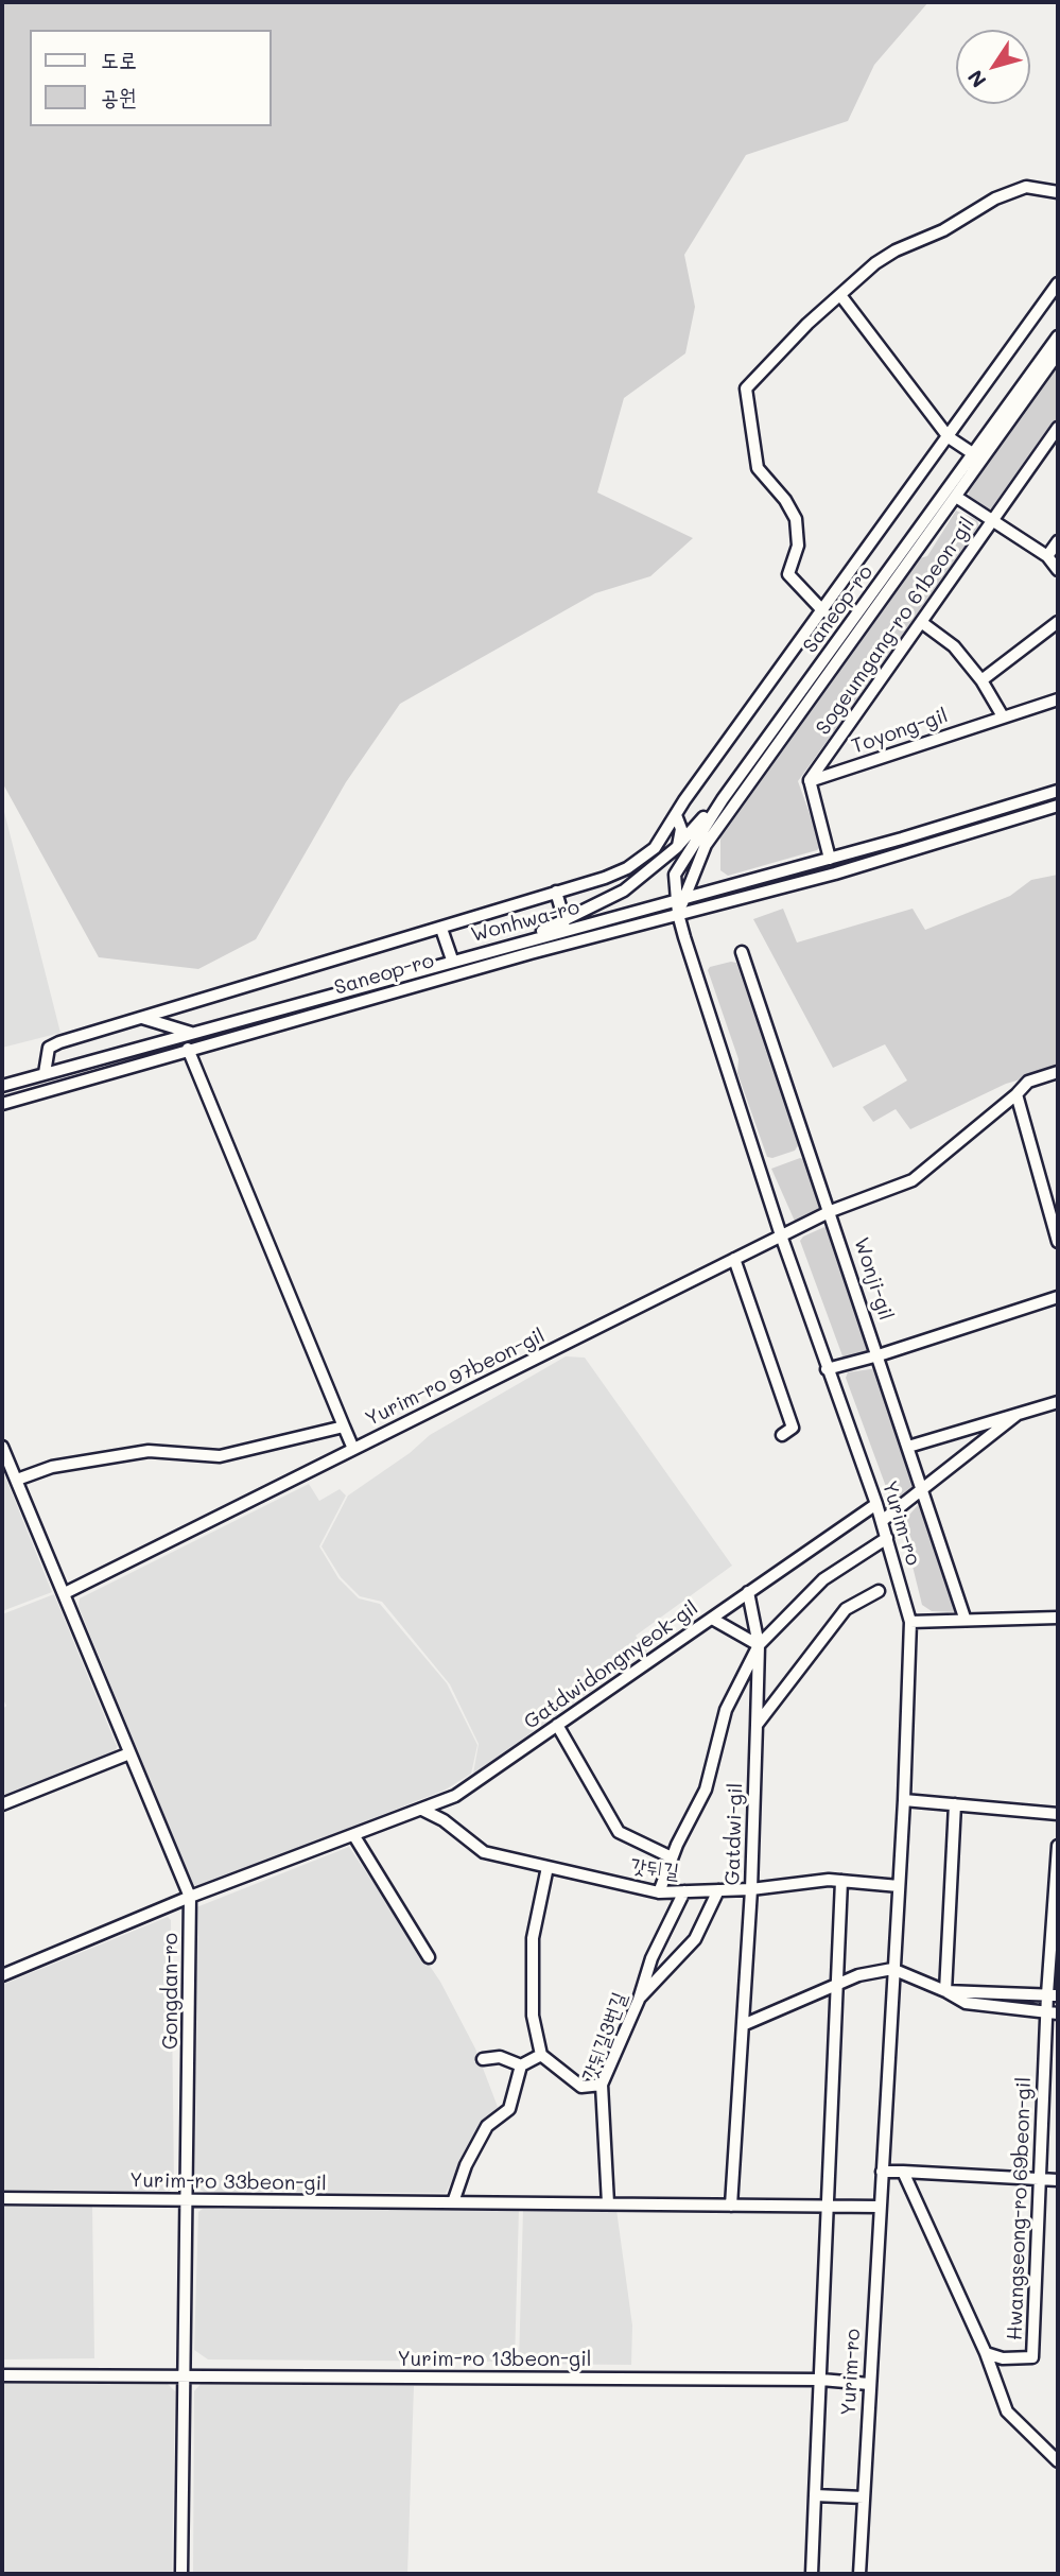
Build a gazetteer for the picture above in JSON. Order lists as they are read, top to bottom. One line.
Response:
{"streets":{"street":["Saneop-ro","Sogeumgang-ro 61beon-gil","Toyong-gil","Wonhwa-ro","Wonji-gil","Yurim-ro 97beon-gil","Yurim-ro","Gatdwidongnyeok-gil","Gatdwi-gil","갓뒤길","Gongdan-ro","갓뒤길3번길","Yurim-ro 33beon-gil","Hwangseong-ro 69beon-gil","Yurim-ro 13beon-gil"]},"crossings":[["Saneop-ro","Wonhwa-ro"],["Saneop-ro","Yurim-ro"],["Sogeumgang-ro 61beon-gil","Toyong-gil"],["Wonji-gil","Yurim-ro 97beon-gil"],["Yurim-ro 97beon-gil","Yurim-ro"],["Yurim-ro 97beon-gil","Gongdan-ro"],["Yurim-ro","Gatdwidongnyeok-gil"],["Yurim-ro","갓뒤길"],["Yurim-ro","Yurim-ro 33beon-gil"],["Yurim-ro","Yurim-ro 13beon-gil"],["Gatdwidongnyeok-gil","Gatdwi-gil"],["Gatdwidongnyeok-gil","갓뒤길"],["Gatdwidongnyeok-gil","Gongdan-ro"],["Gatdwi-gil","갓뒤길"],["Gatdwi-gil","갓뒤길3번길"],["Gatdwi-gil","Yurim-ro 33beon-gil"],["갓뒤길","갓뒤길3번길"],["Gongdan-ro","Yurim-ro 33beon-gil"],["Gongdan-ro","Yurim-ro 13beon-gil"],["갓뒤길3번길","Yurim-ro 33beon-gil"]],"legend":["도로","공원"],"north":"bottom left"}
